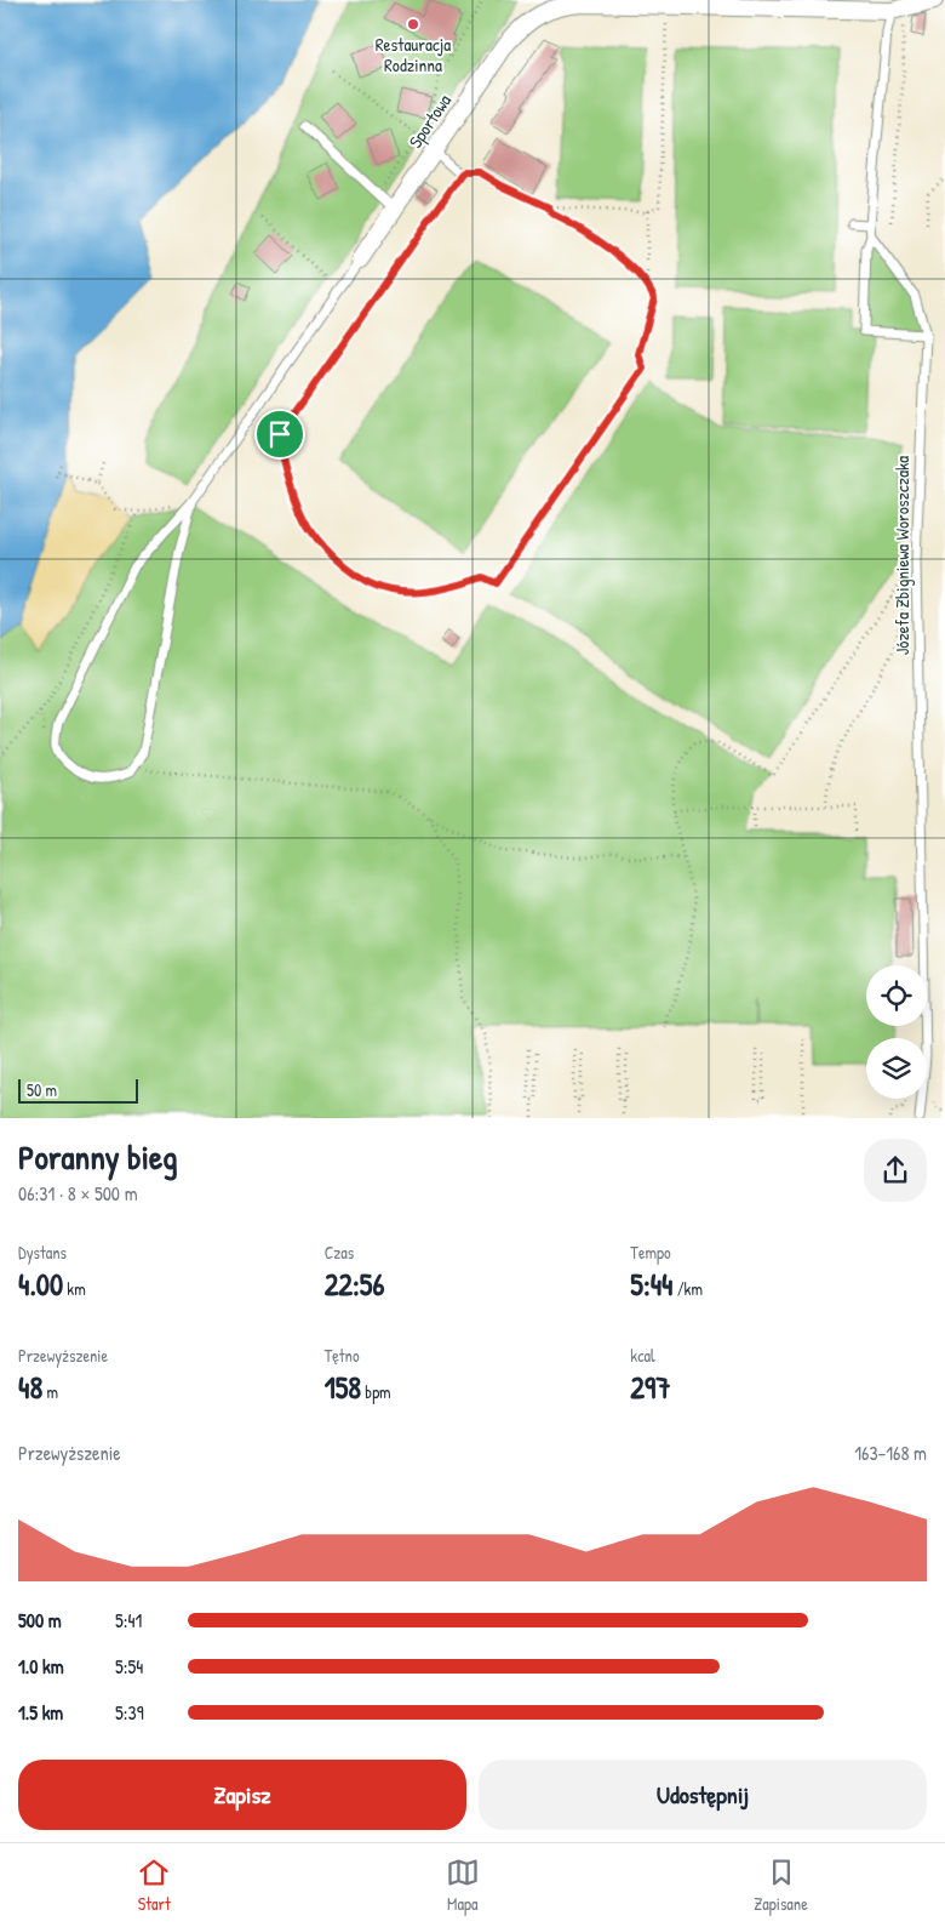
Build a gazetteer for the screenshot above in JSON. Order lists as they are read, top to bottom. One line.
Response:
{"streets":{"street":["Sportowa"],"lane":["Józefa Zbigniewa Woroszczaka"]},"places":["Restauracja Rodzinna"],"scale_bar":"50 m","page":{"scale":"50 m","heading":["Poranny bieg","06:31 · 8 × 500 m"],"stats":[["Dystans","4.00 km"],["Czas","22:56"],["Tempo","5:44 /km"],["Przewyższenie","48 m"],["Tętno","158 bpm"],["kcal","297"]],"chart":["Przewyższenie","163–168 m"],"list":[{"name":"500 m","note":"5:41"},{"name":"1.0 km","note":"5:54"},{"name":"1.5 km","note":"5:39"}],"buttons":["Zapisz","Udostępnij"],"tabs":["Start","Mapa","Zapisane"]}}
